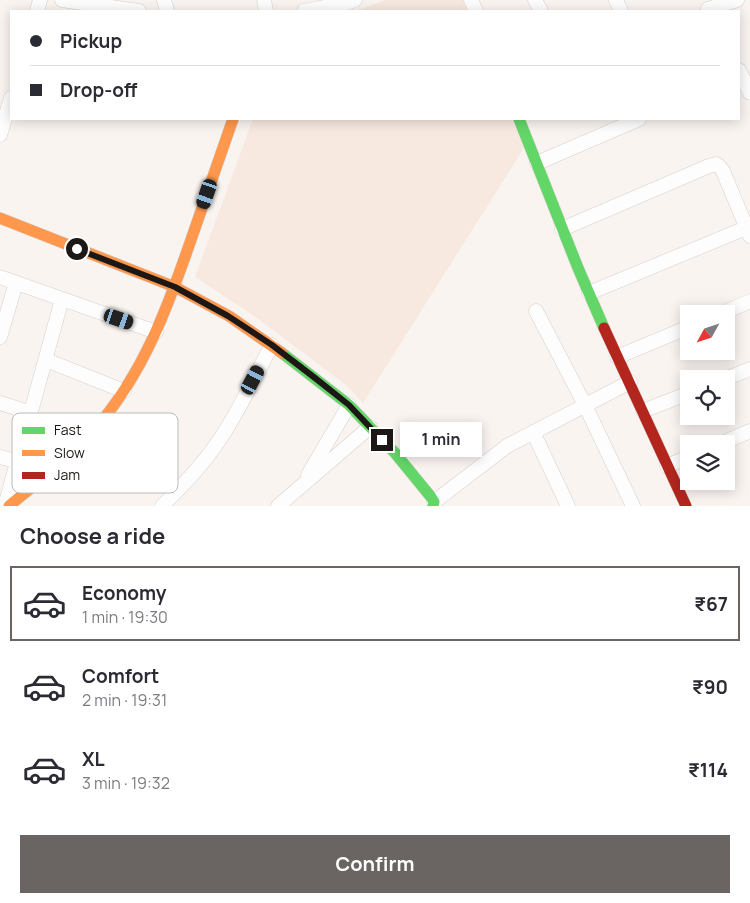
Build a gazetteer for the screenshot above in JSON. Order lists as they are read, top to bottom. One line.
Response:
{"legend":["Fast","Slow","Jam"],"north":"bottom left","page":{"banner":["Pickup","Drop-off"],"bubble":"1 min","heading":"Choose a ride","list":[{"name":"Economy","note":"1 min · 19:30","value":"₹67"},{"name":"Comfort","note":"2 min · 19:31","value":"₹90"},{"name":"XL","note":"3 min · 19:32","value":"₹114"}],"buttons":"Confirm"}}
